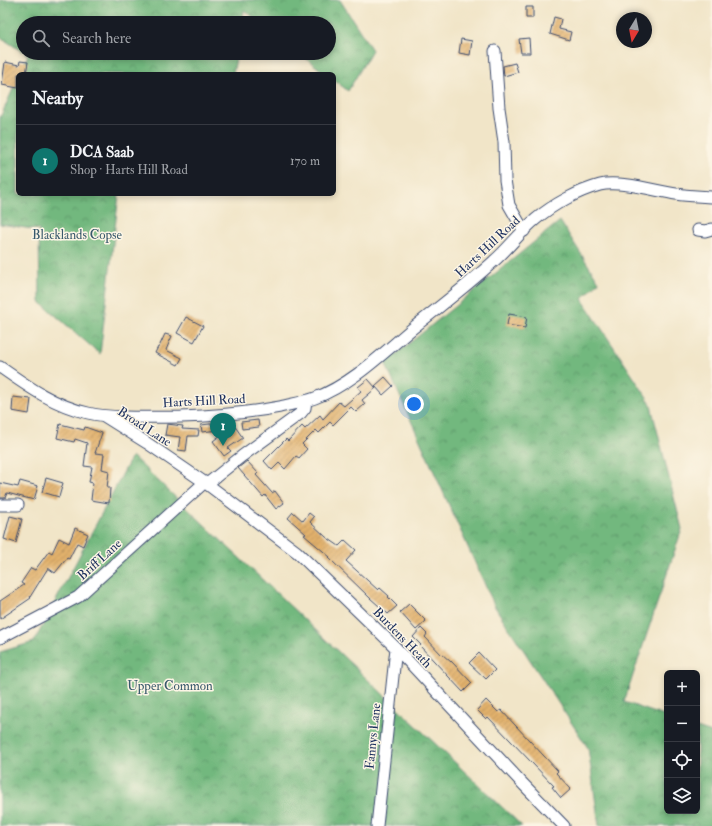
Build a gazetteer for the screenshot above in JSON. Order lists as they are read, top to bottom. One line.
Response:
{"streets":{"street":["Harts Hill Road","Broad Lane","Briff Lane","Burdens Heath","Fannys Lane"]},"crossings":[["Harts Hill Road","Broad Lane"],["Broad Lane","Briff Lane"],["Broad Lane","Burdens Heath"],["Briff Lane","Burdens Heath"],["Burdens Heath","Fannys Lane"]],"parks":["Blacklands Copse","Upper Common"],"north":"bottom","page":{"search":"Search here","heading":"Nearby","list":[{"mark":"1","name":"DCA Saab","note":"Shop · Harts Hill Road","value":"170 m"}],"pins":"1","map_buttons":["+","−"]}}
